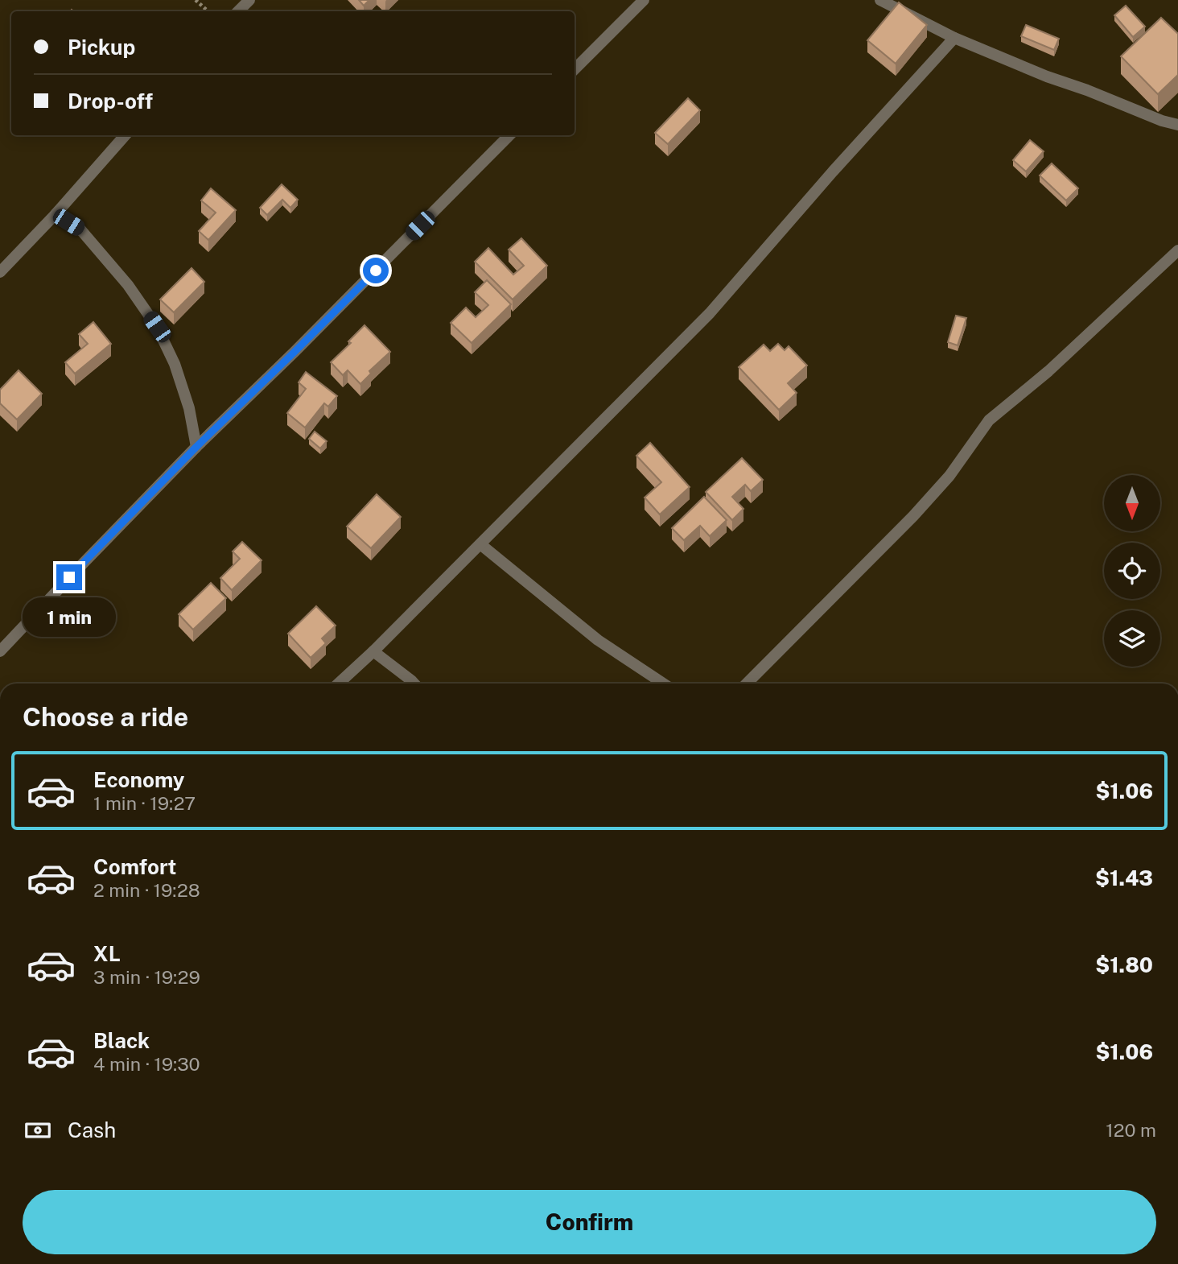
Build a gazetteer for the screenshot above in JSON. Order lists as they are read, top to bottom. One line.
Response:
{"north":"bottom","page":{"banner":["Pickup","Drop-off"],"bubble":"1 min","heading":"Choose a ride","list":[{"name":"Economy","note":"1 min · 19:27","value":"$1.06"},{"name":"Comfort","note":"2 min · 19:28","value":"$1.43"},{"name":"XL","note":"3 min · 19:29","value":"$1.80"},{"name":"Black","note":"4 min · 19:30","value":"$1.06"}],"pay":["Cash","120 m"],"buttons":"Confirm"}}
